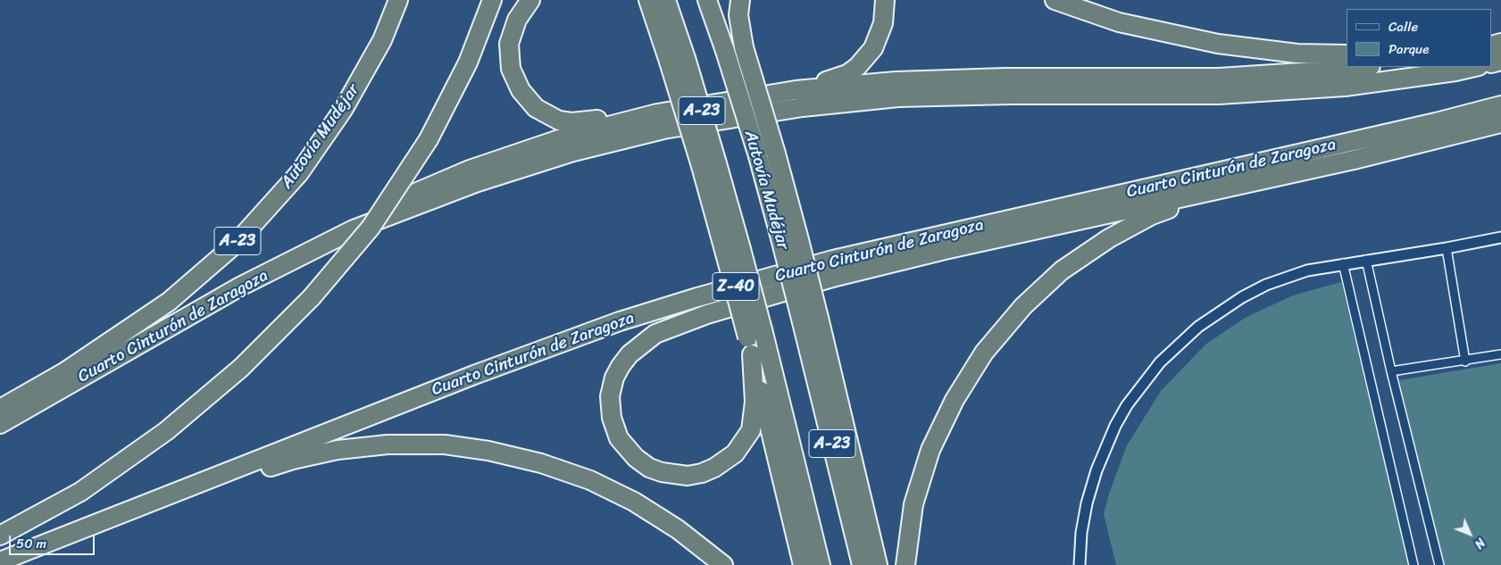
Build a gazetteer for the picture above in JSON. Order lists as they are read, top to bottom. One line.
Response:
{"streets":{"highway":["A-23","Autovía Mudéjar","Cuarto Cinturón de Zaragoza","Z-40"]},"legend":["Calle","Parque"],"scale_bar":"50 m","north":"bottom right"}
